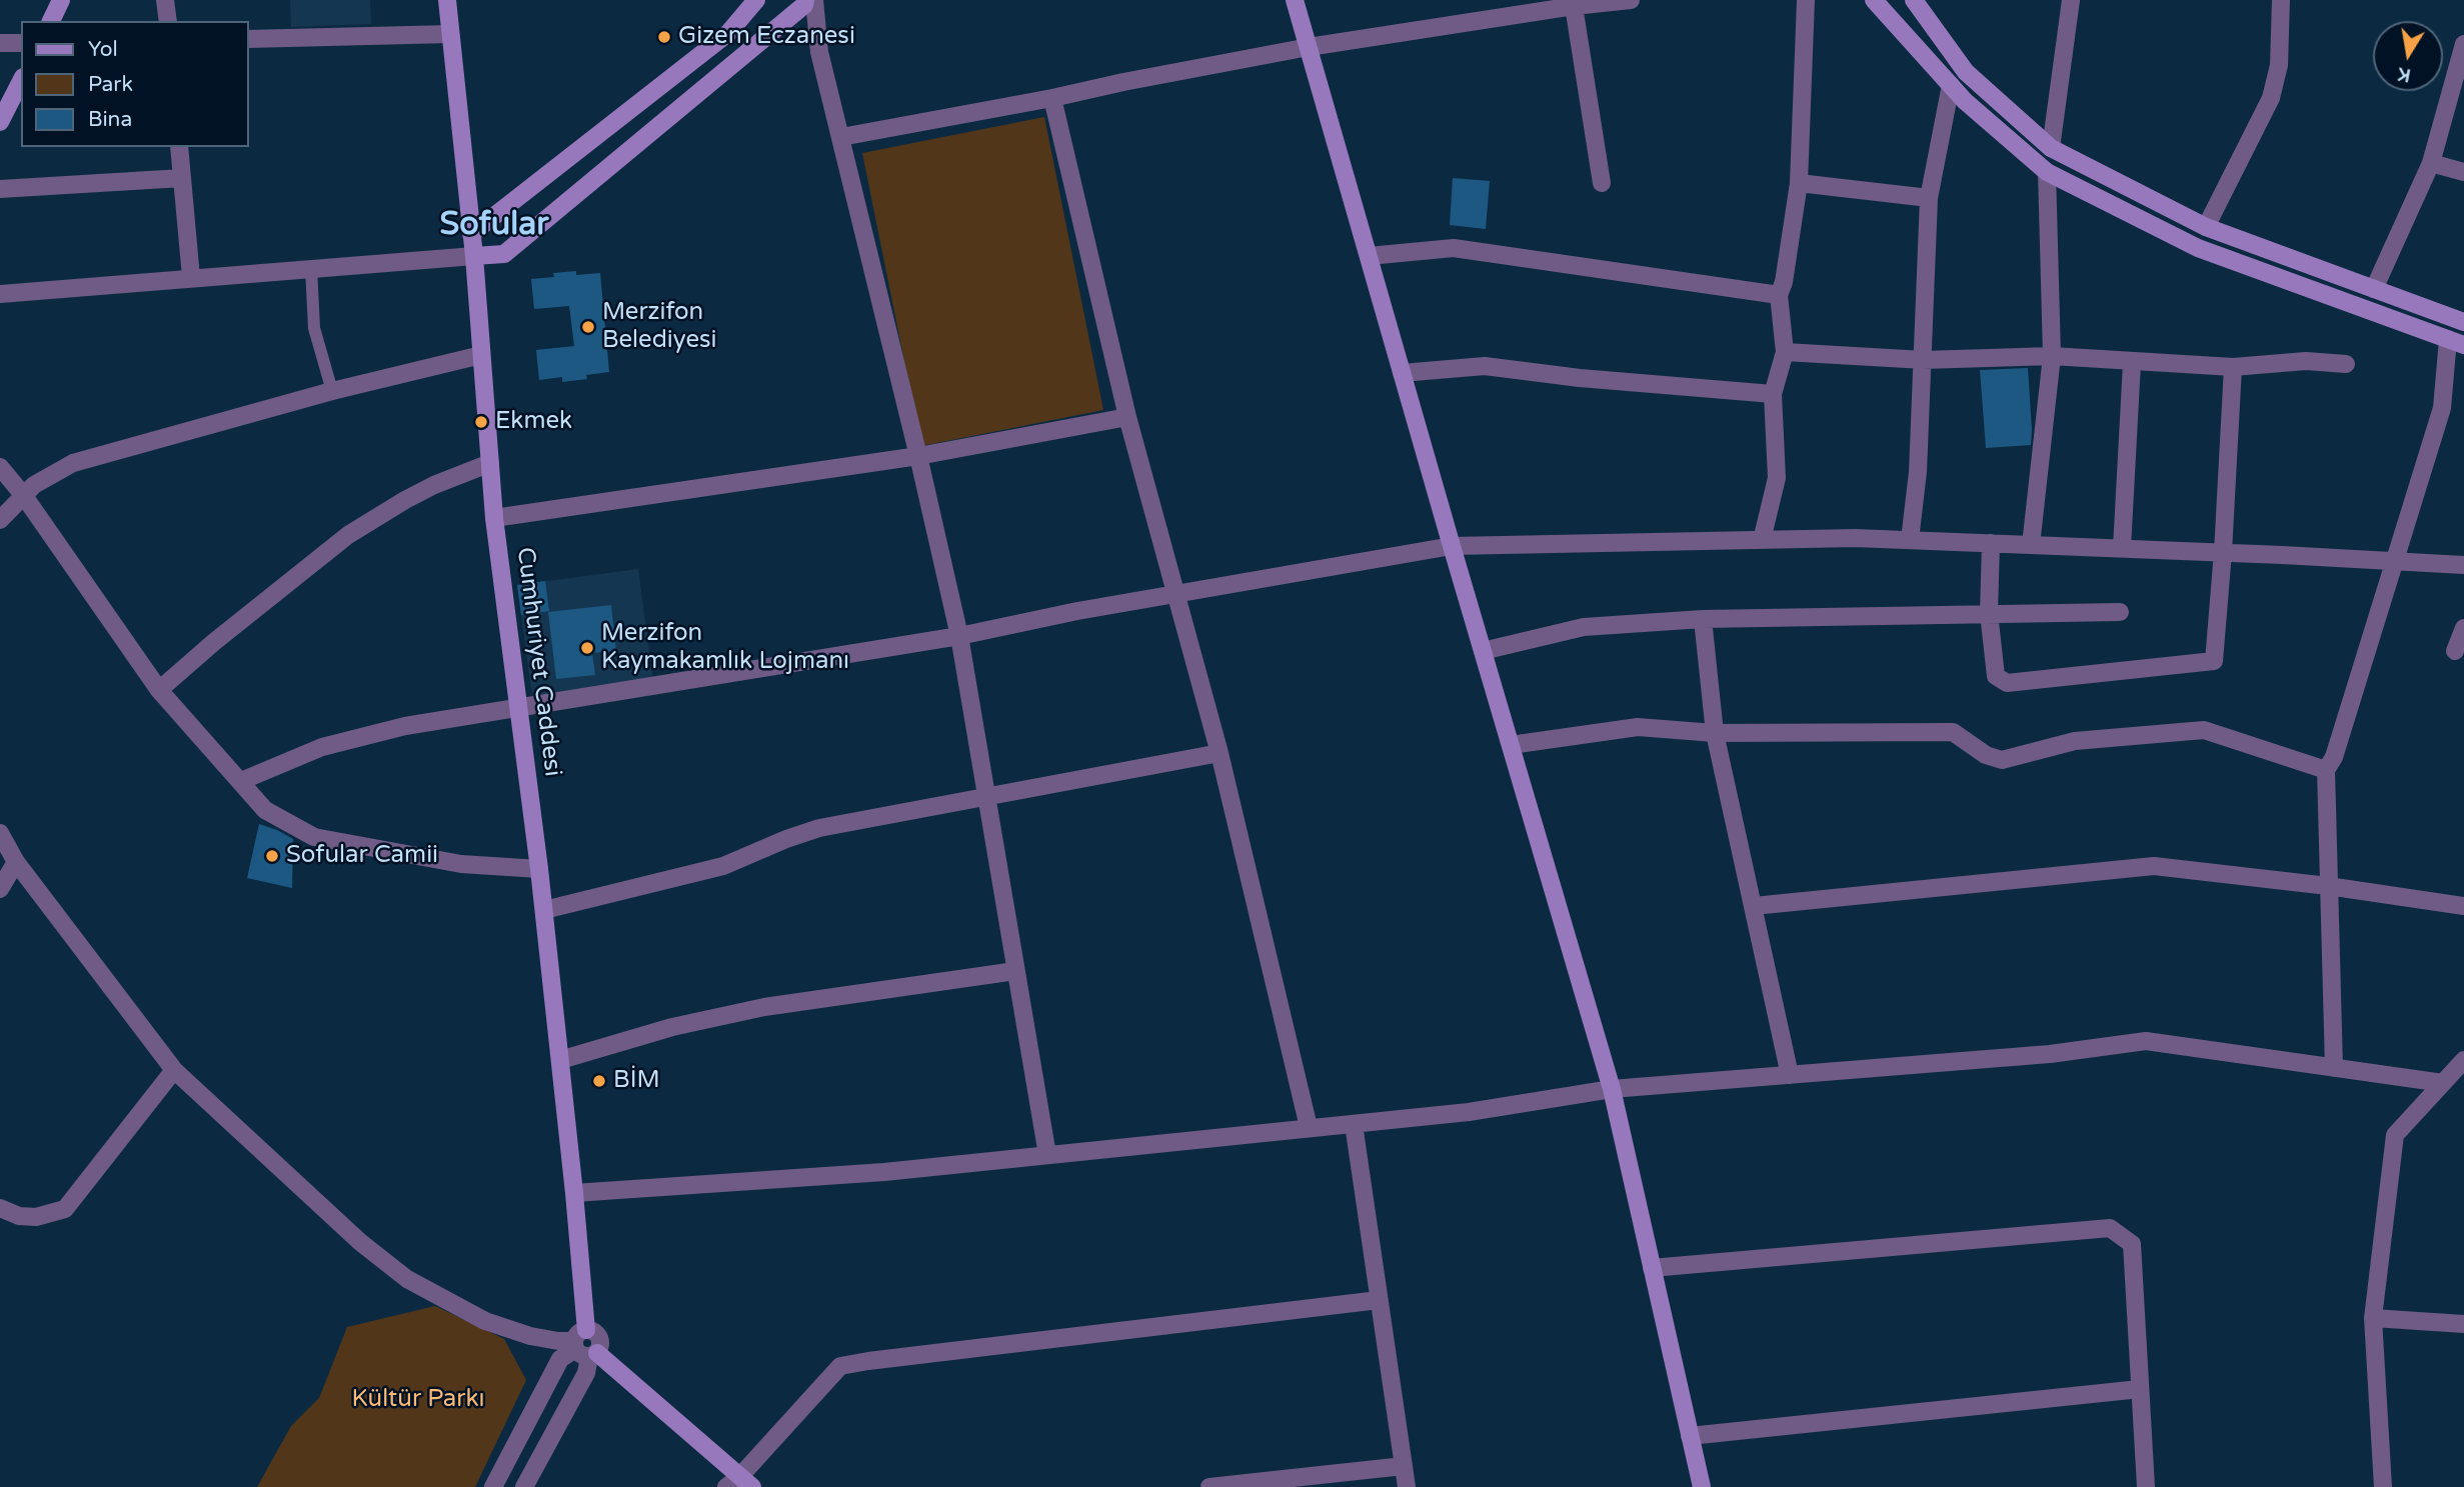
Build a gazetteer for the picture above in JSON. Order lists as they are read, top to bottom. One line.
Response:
{"streets":{"street":["Cumhuriyet Caddesi"]},"districts":["Sofular"],"parks":["Kültür Parkı"],"places":["Gizem Eczanesi","Merzifon Belediyesi","Ekmek","Merzifon Kaymakamlık Lojmanı","Sofular Camii","BİM"],"legend":["Yol","Park","Bina"],"north":"bottom"}
